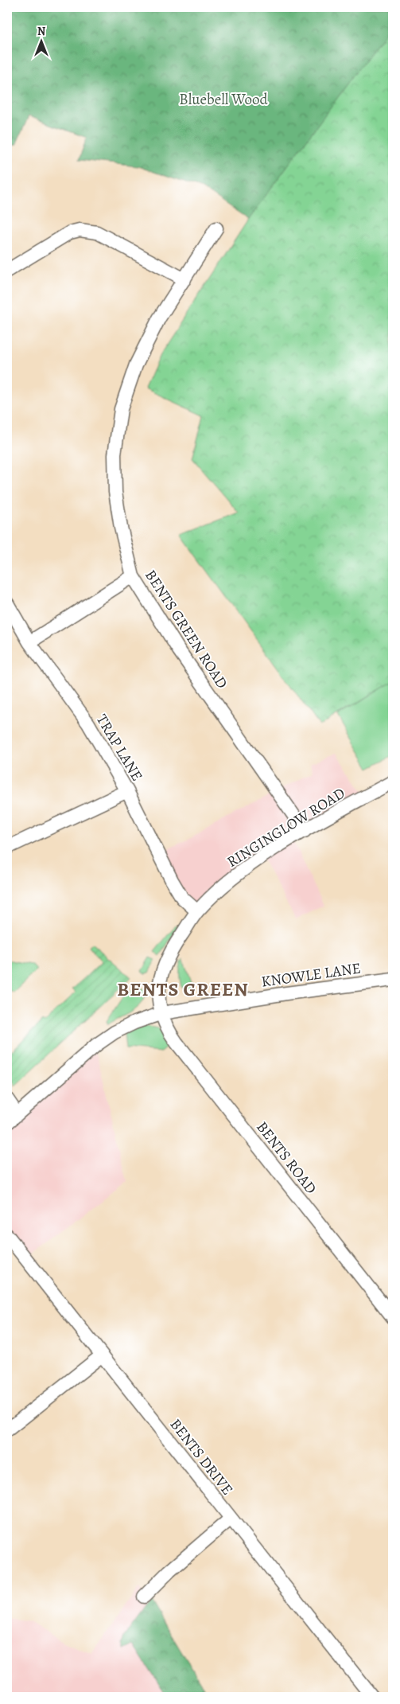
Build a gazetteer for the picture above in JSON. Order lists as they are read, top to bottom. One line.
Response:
{"streets":{"street":["BENTS GREEN ROAD","TRAP LANE","RINGINGLOW ROAD","KNOWLE LANE","BENTS ROAD","BENTS DRIVE"]},"crossings":[["BENTS GREEN ROAD","RINGINGLOW ROAD"],["TRAP LANE","RINGINGLOW ROAD"],["RINGINGLOW ROAD","KNOWLE LANE"],["RINGINGLOW ROAD","BENTS ROAD"],["KNOWLE LANE","BENTS ROAD"]],"districts":["BENTS GREEN"],"parks":["Bluebell Wood"],"north":"top"}
